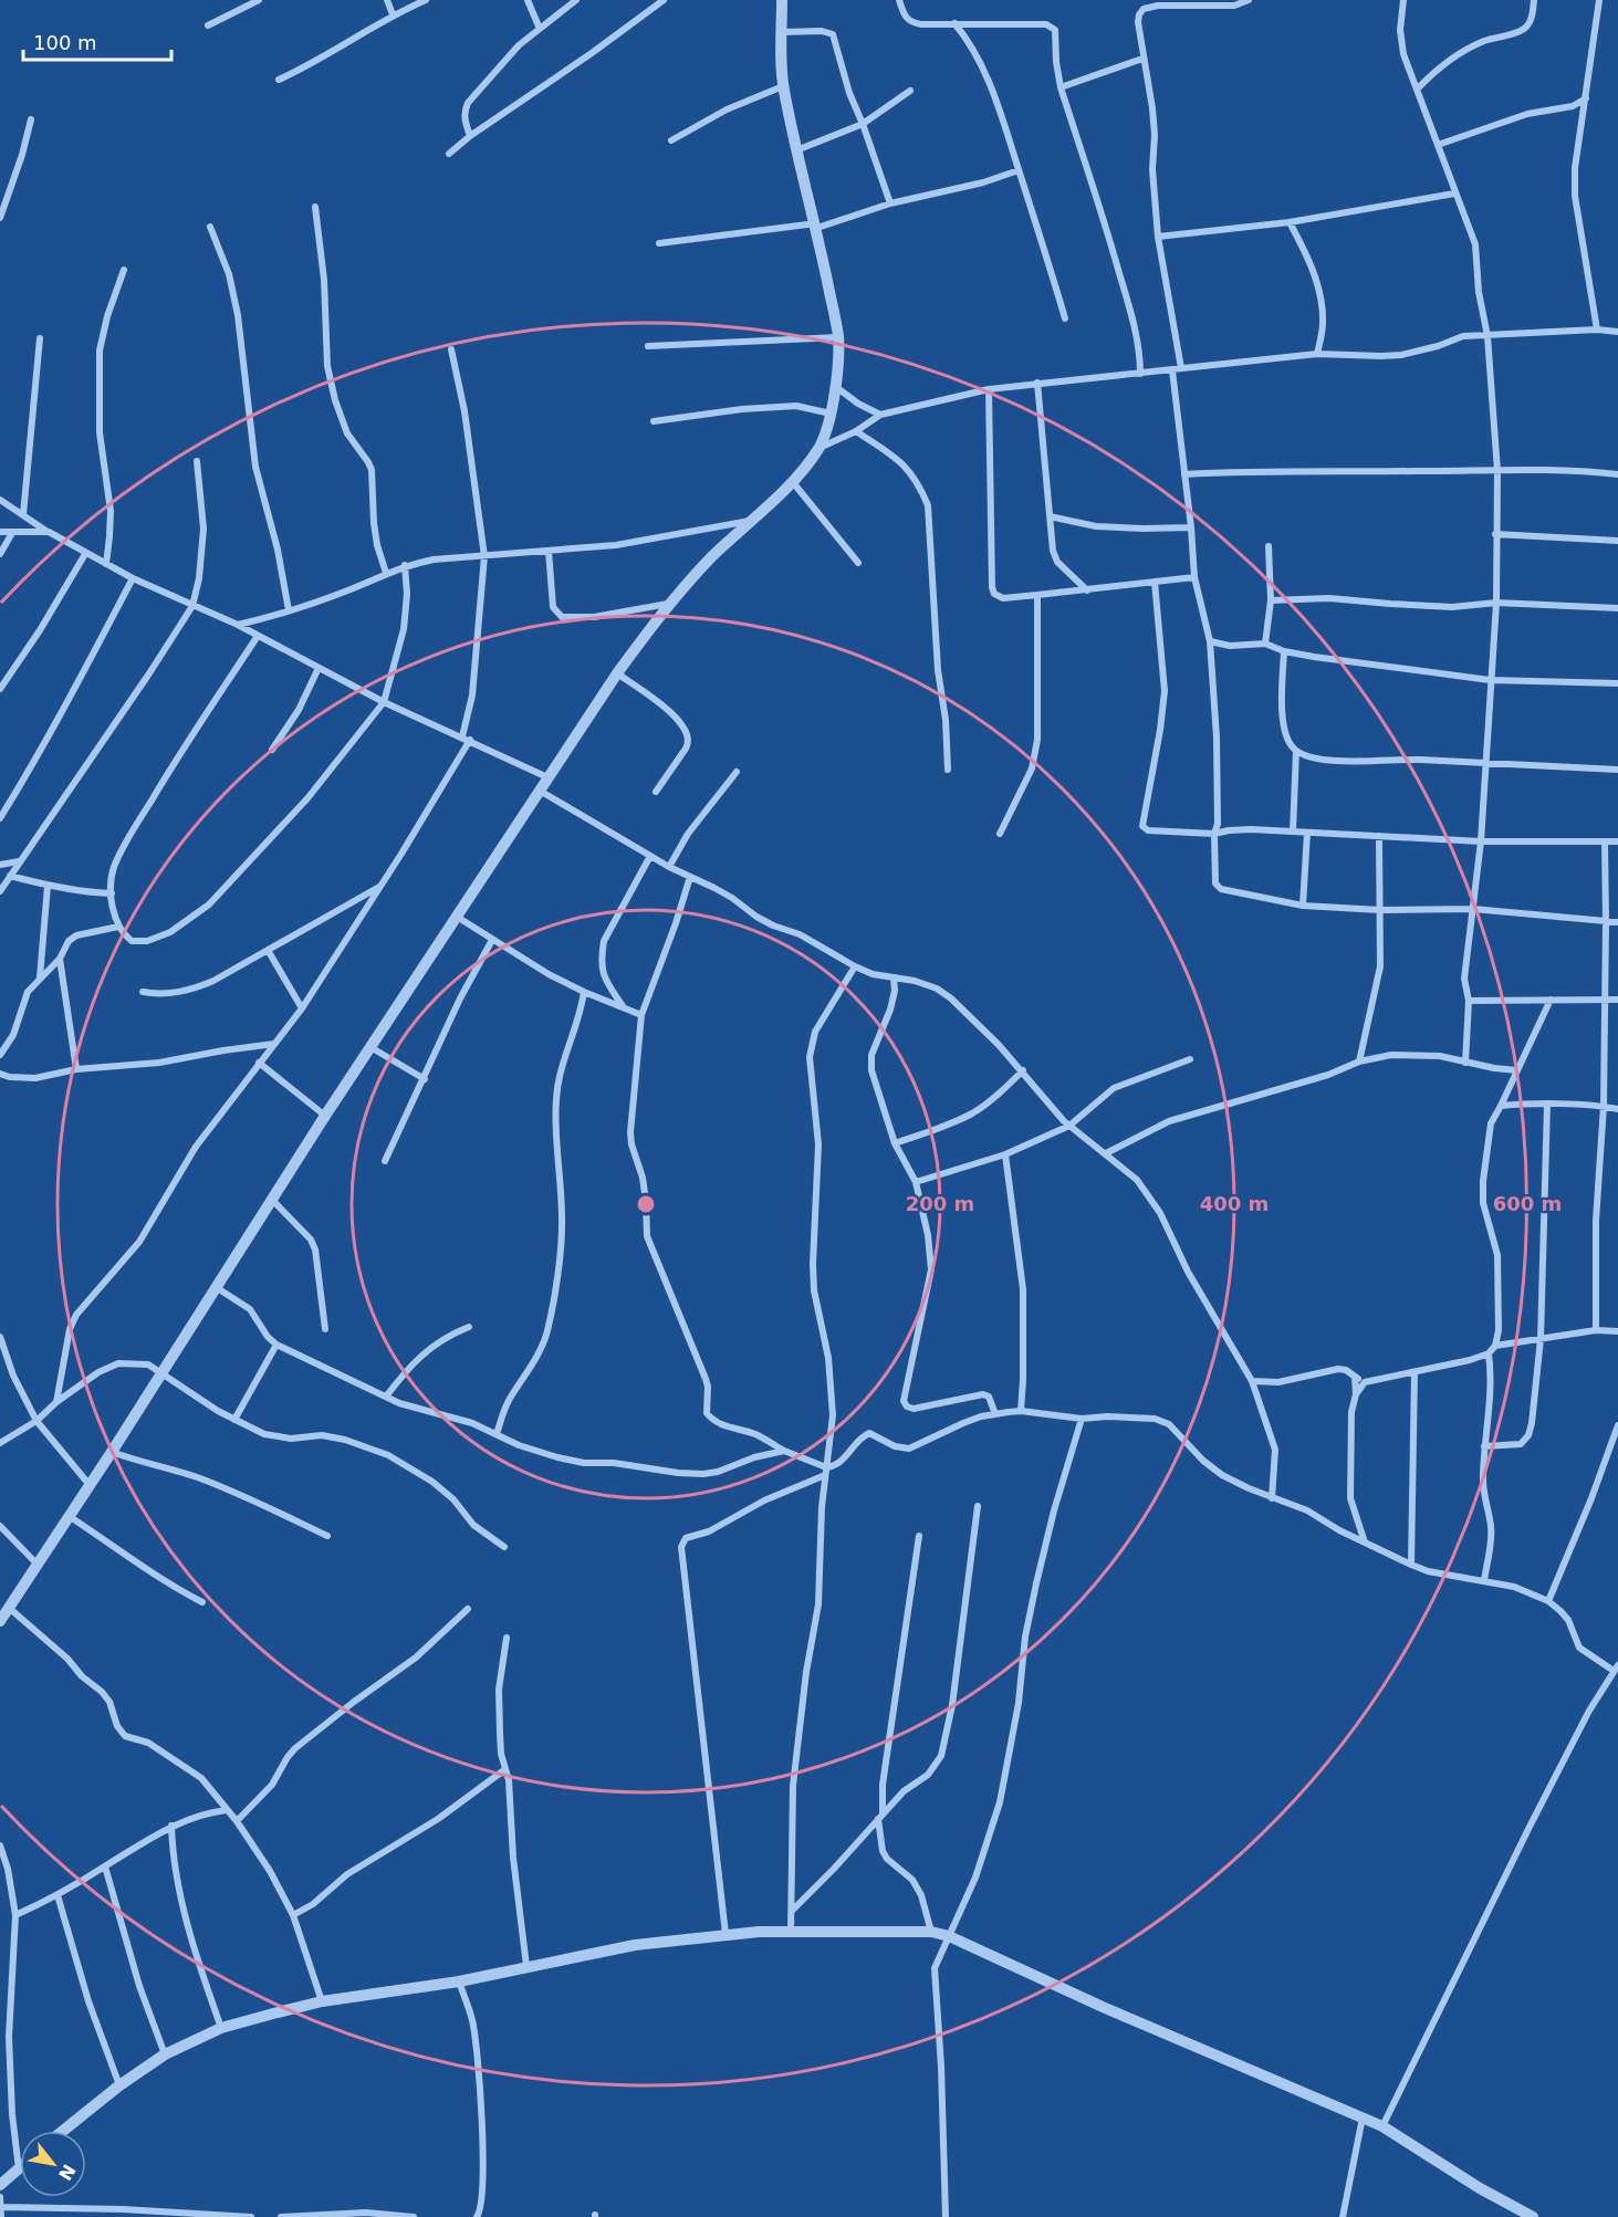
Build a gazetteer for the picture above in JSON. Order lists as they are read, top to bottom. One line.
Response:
{"scale_bar":"100 m","north":"bottom right","rings":["200 m","400 m","600 m"]}
